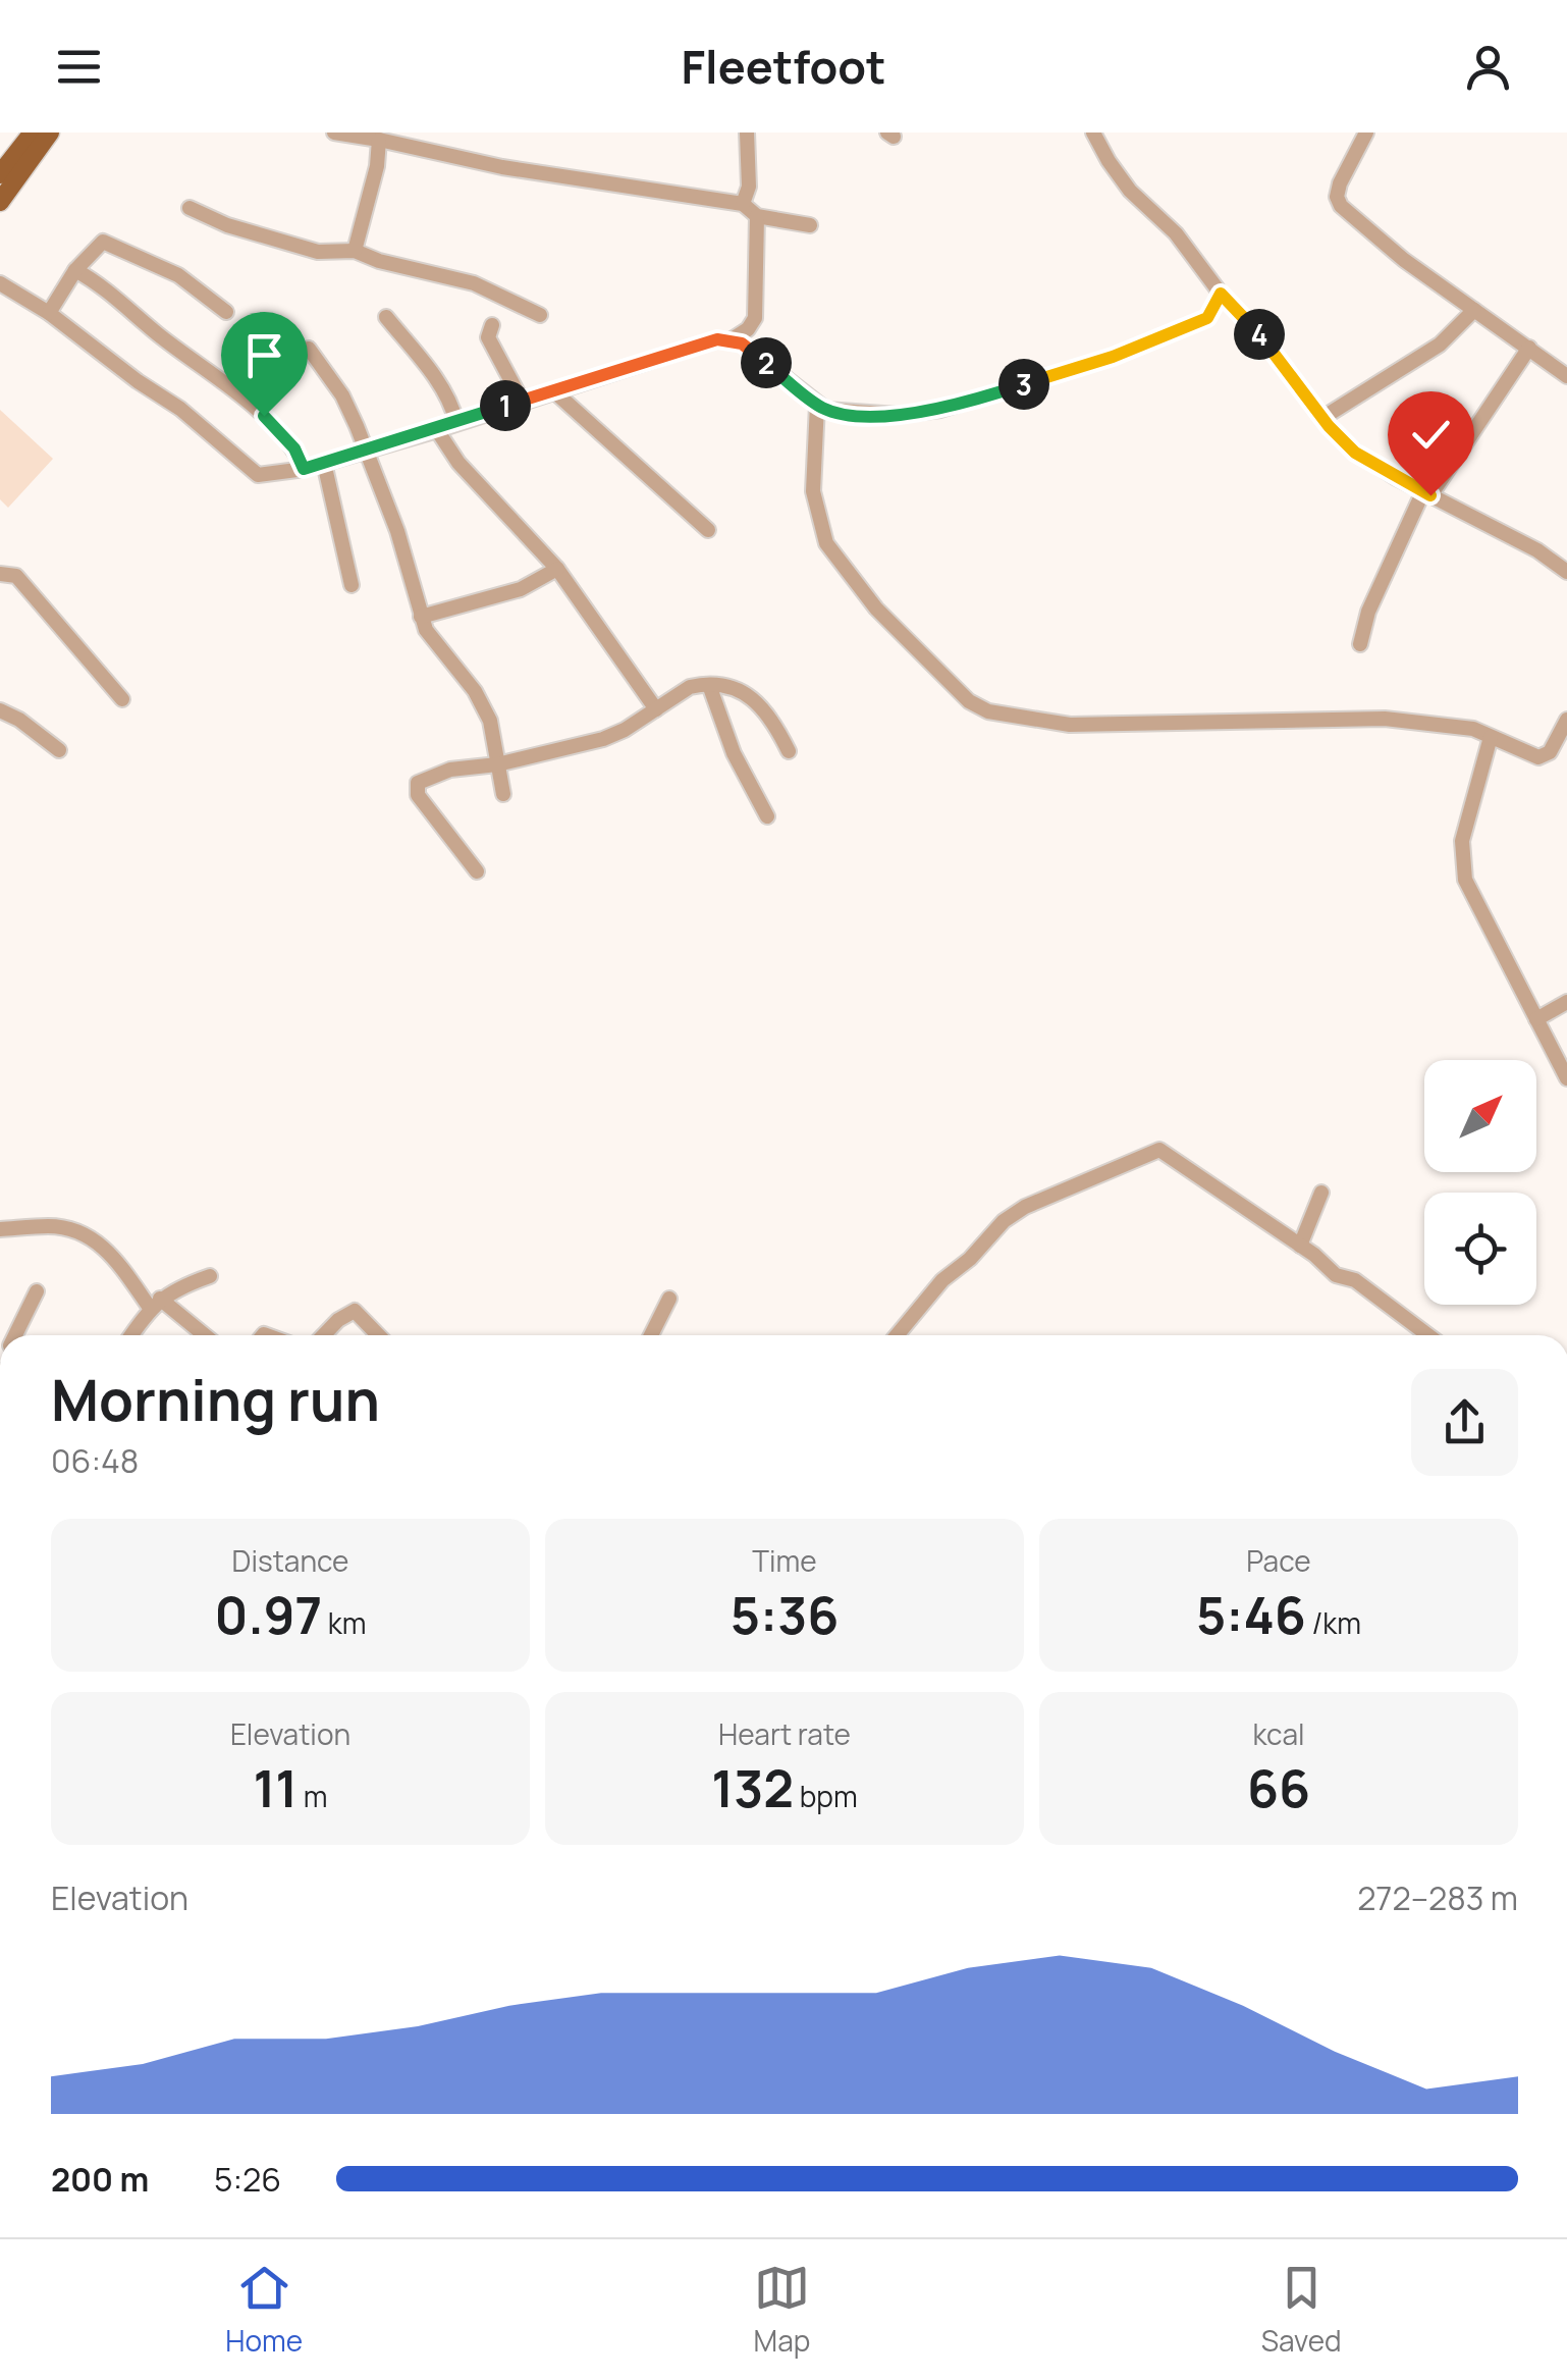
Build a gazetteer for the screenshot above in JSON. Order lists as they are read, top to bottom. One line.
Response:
{"north":"top right","page":{"header":"Fleetfoot","pins":["4","2","3","1"],"heading":["Morning run","06:48"],"stats":[["Distance","0.97 km"],["Time","5:36"],["Pace","5:46 /km"],["Elevation","11 m"],["Heart rate","132 bpm"],["kcal","66"]],"chart":["Elevation","272–283 m"],"list":[{"name":"200 m","note":"5:26"}],"tabs":["Home","Map","Saved"]}}
